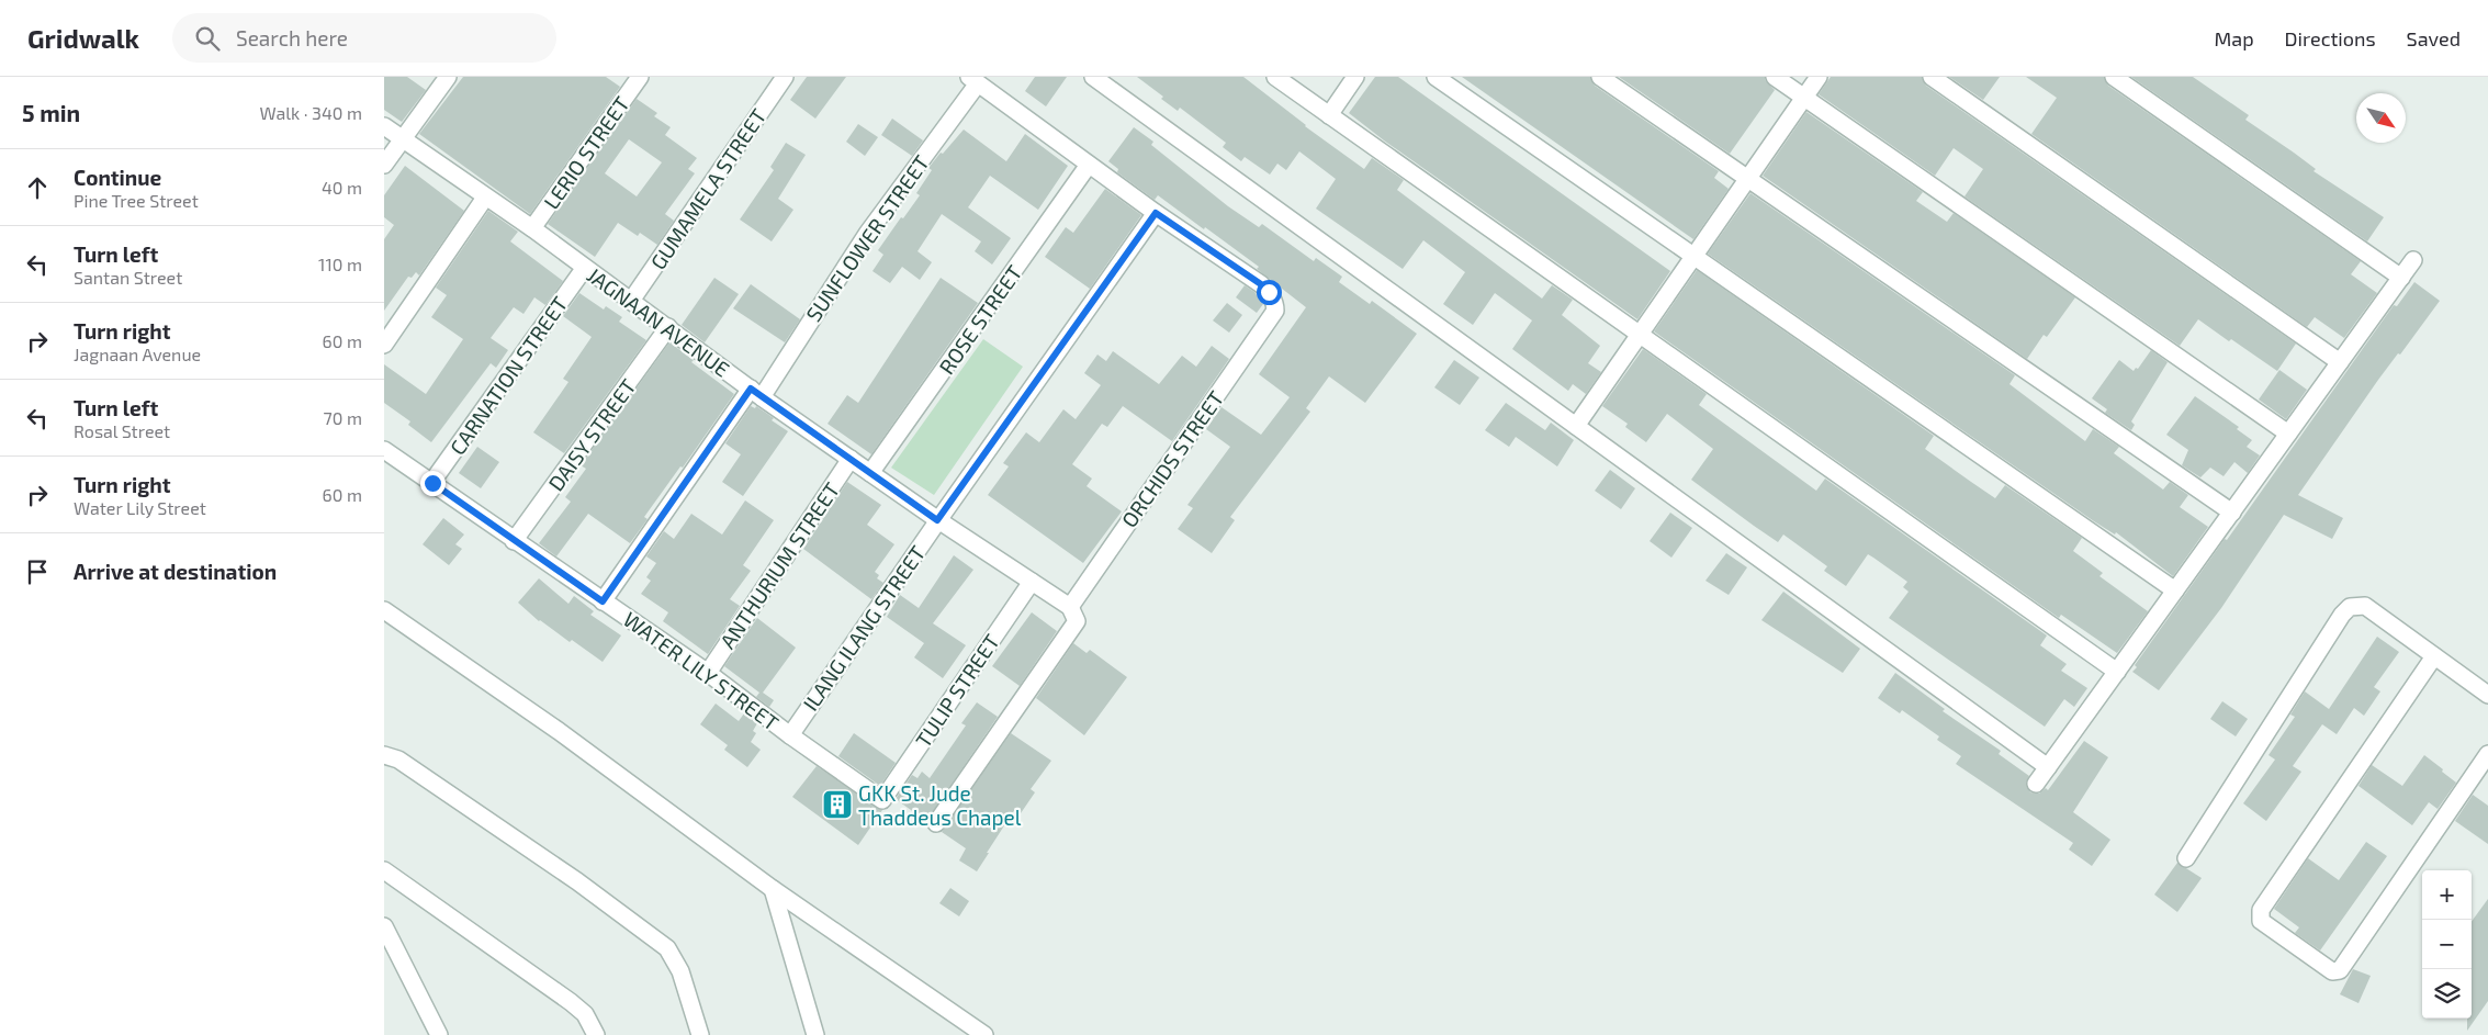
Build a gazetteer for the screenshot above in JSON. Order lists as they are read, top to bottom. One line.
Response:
{"streets":{"street":["LERIO STREET","GUMAMELA STREET","SUNFLOWER STREET","ROSE STREET","JAGNAAN AVENUE","CARNATION STREET","DAISY STREET","ORCHIDS STREET","ANTHURIUM STREET","ILANG ILANG STREET","WATER LILY STREET","TULIP STREET"]},"crossings":[["LERIO STREET","JAGNAAN AVENUE"],["GUMAMELA STREET","JAGNAAN AVENUE"],["SUNFLOWER STREET","JAGNAAN AVENUE"],["SUNFLOWER STREET","WATER LILY STREET"],["ROSE STREET","JAGNAAN AVENUE"],["JAGNAAN AVENUE","CARNATION STREET"],["JAGNAAN AVENUE","DAISY STREET"],["JAGNAAN AVENUE","ORCHIDS STREET"],["JAGNAAN AVENUE","ANTHURIUM STREET"],["JAGNAAN AVENUE","ILANG ILANG STREET"],["JAGNAAN AVENUE","TULIP STREET"],["CARNATION STREET","WATER LILY STREET"],["DAISY STREET","WATER LILY STREET"],["ORCHIDS STREET","ILANG ILANG STREET"],["ANTHURIUM STREET","WATER LILY STREET"],["ILANG ILANG STREET","WATER LILY STREET"],["WATER LILY STREET","TULIP STREET"]],"places":{"building":["GKK St. Jude Thaddeus Chapel"]},"north":"bottom right","page":{"header":"Gridwalk","search":"Search here","nav":["Map","Directions","Saved"],"heading":["5 min","Walk · 340 m"],"list":[["Continue","Pine Tree Street","40 m"],["Turn left","Santan Street","110 m"],["Turn right","Jagnaan Avenue","60 m"],["Turn left","Rosal Street","70 m"],["Turn right","Water Lily Street","60 m"],"Arrive at destination"],"map_buttons":["+","−"]}}
